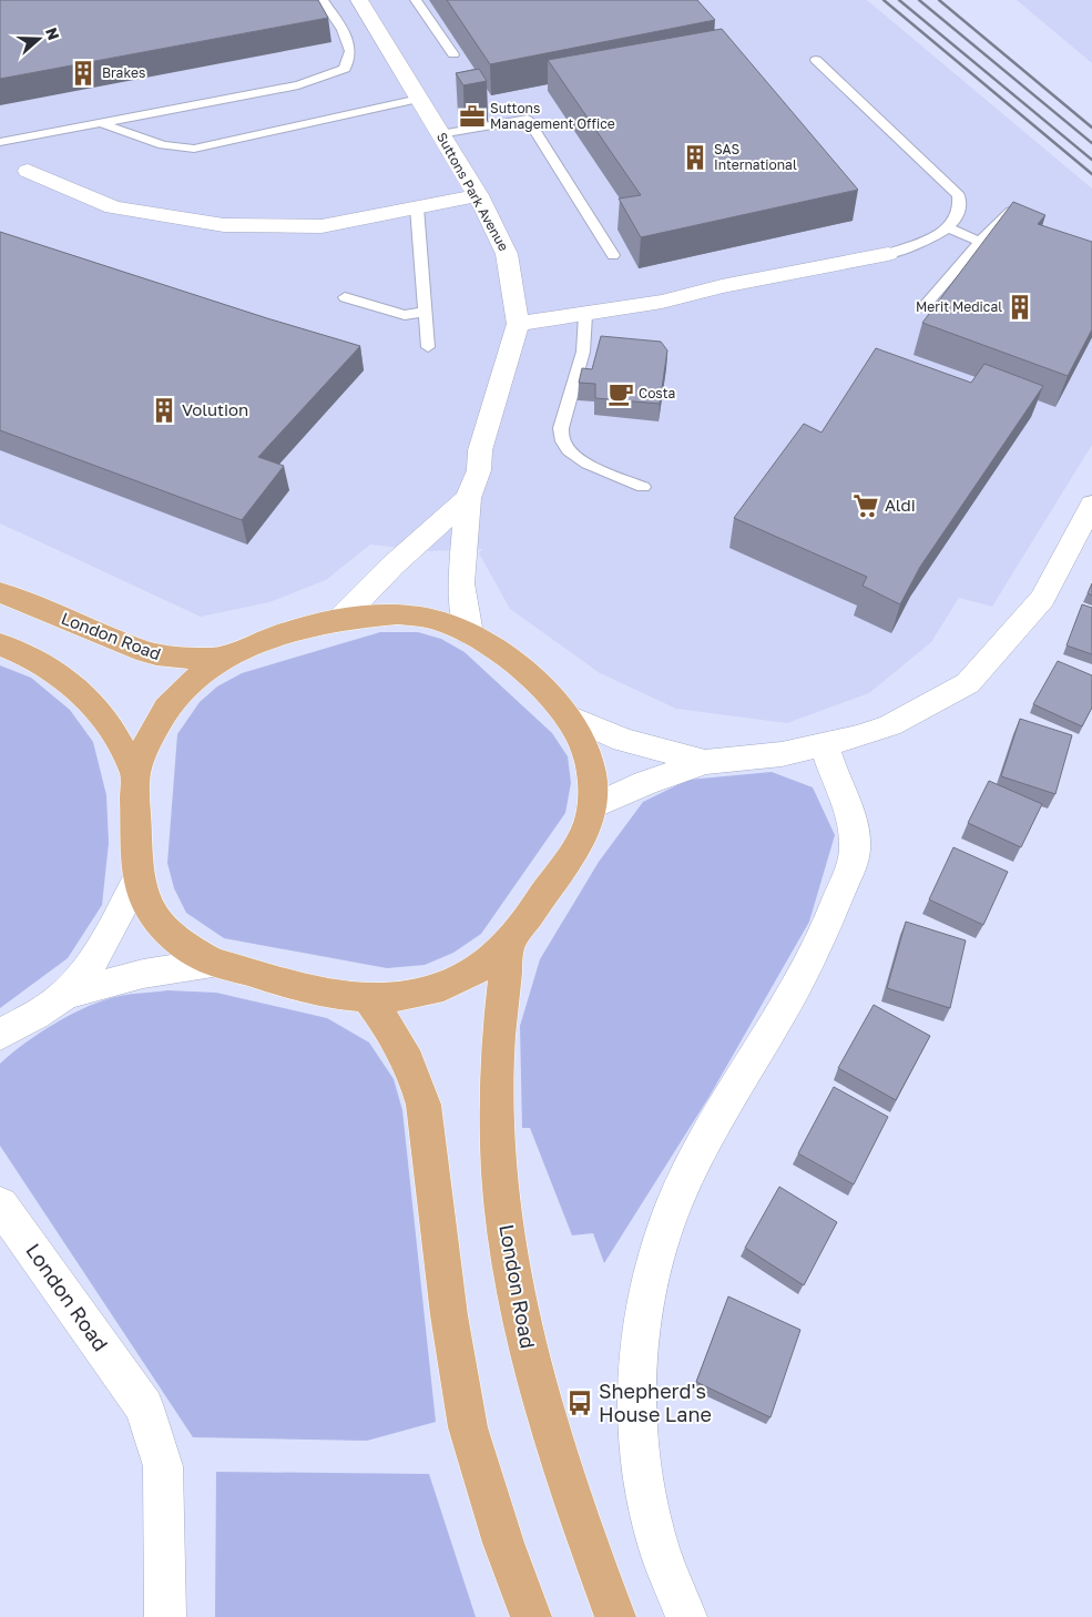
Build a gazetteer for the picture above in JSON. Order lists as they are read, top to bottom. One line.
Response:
{"streets":{"main road":["London Road"],"street":["Suttons Park Avenue"]},"places":{"building":["Brakes","SAS International","Merit Medical","Volution"],"office":["Suttons Management Office"],"cafe":["Costa"],"supermarket":["Aldi"],"bus stop":["Shepherd's House Lane"]},"north":"right"}
